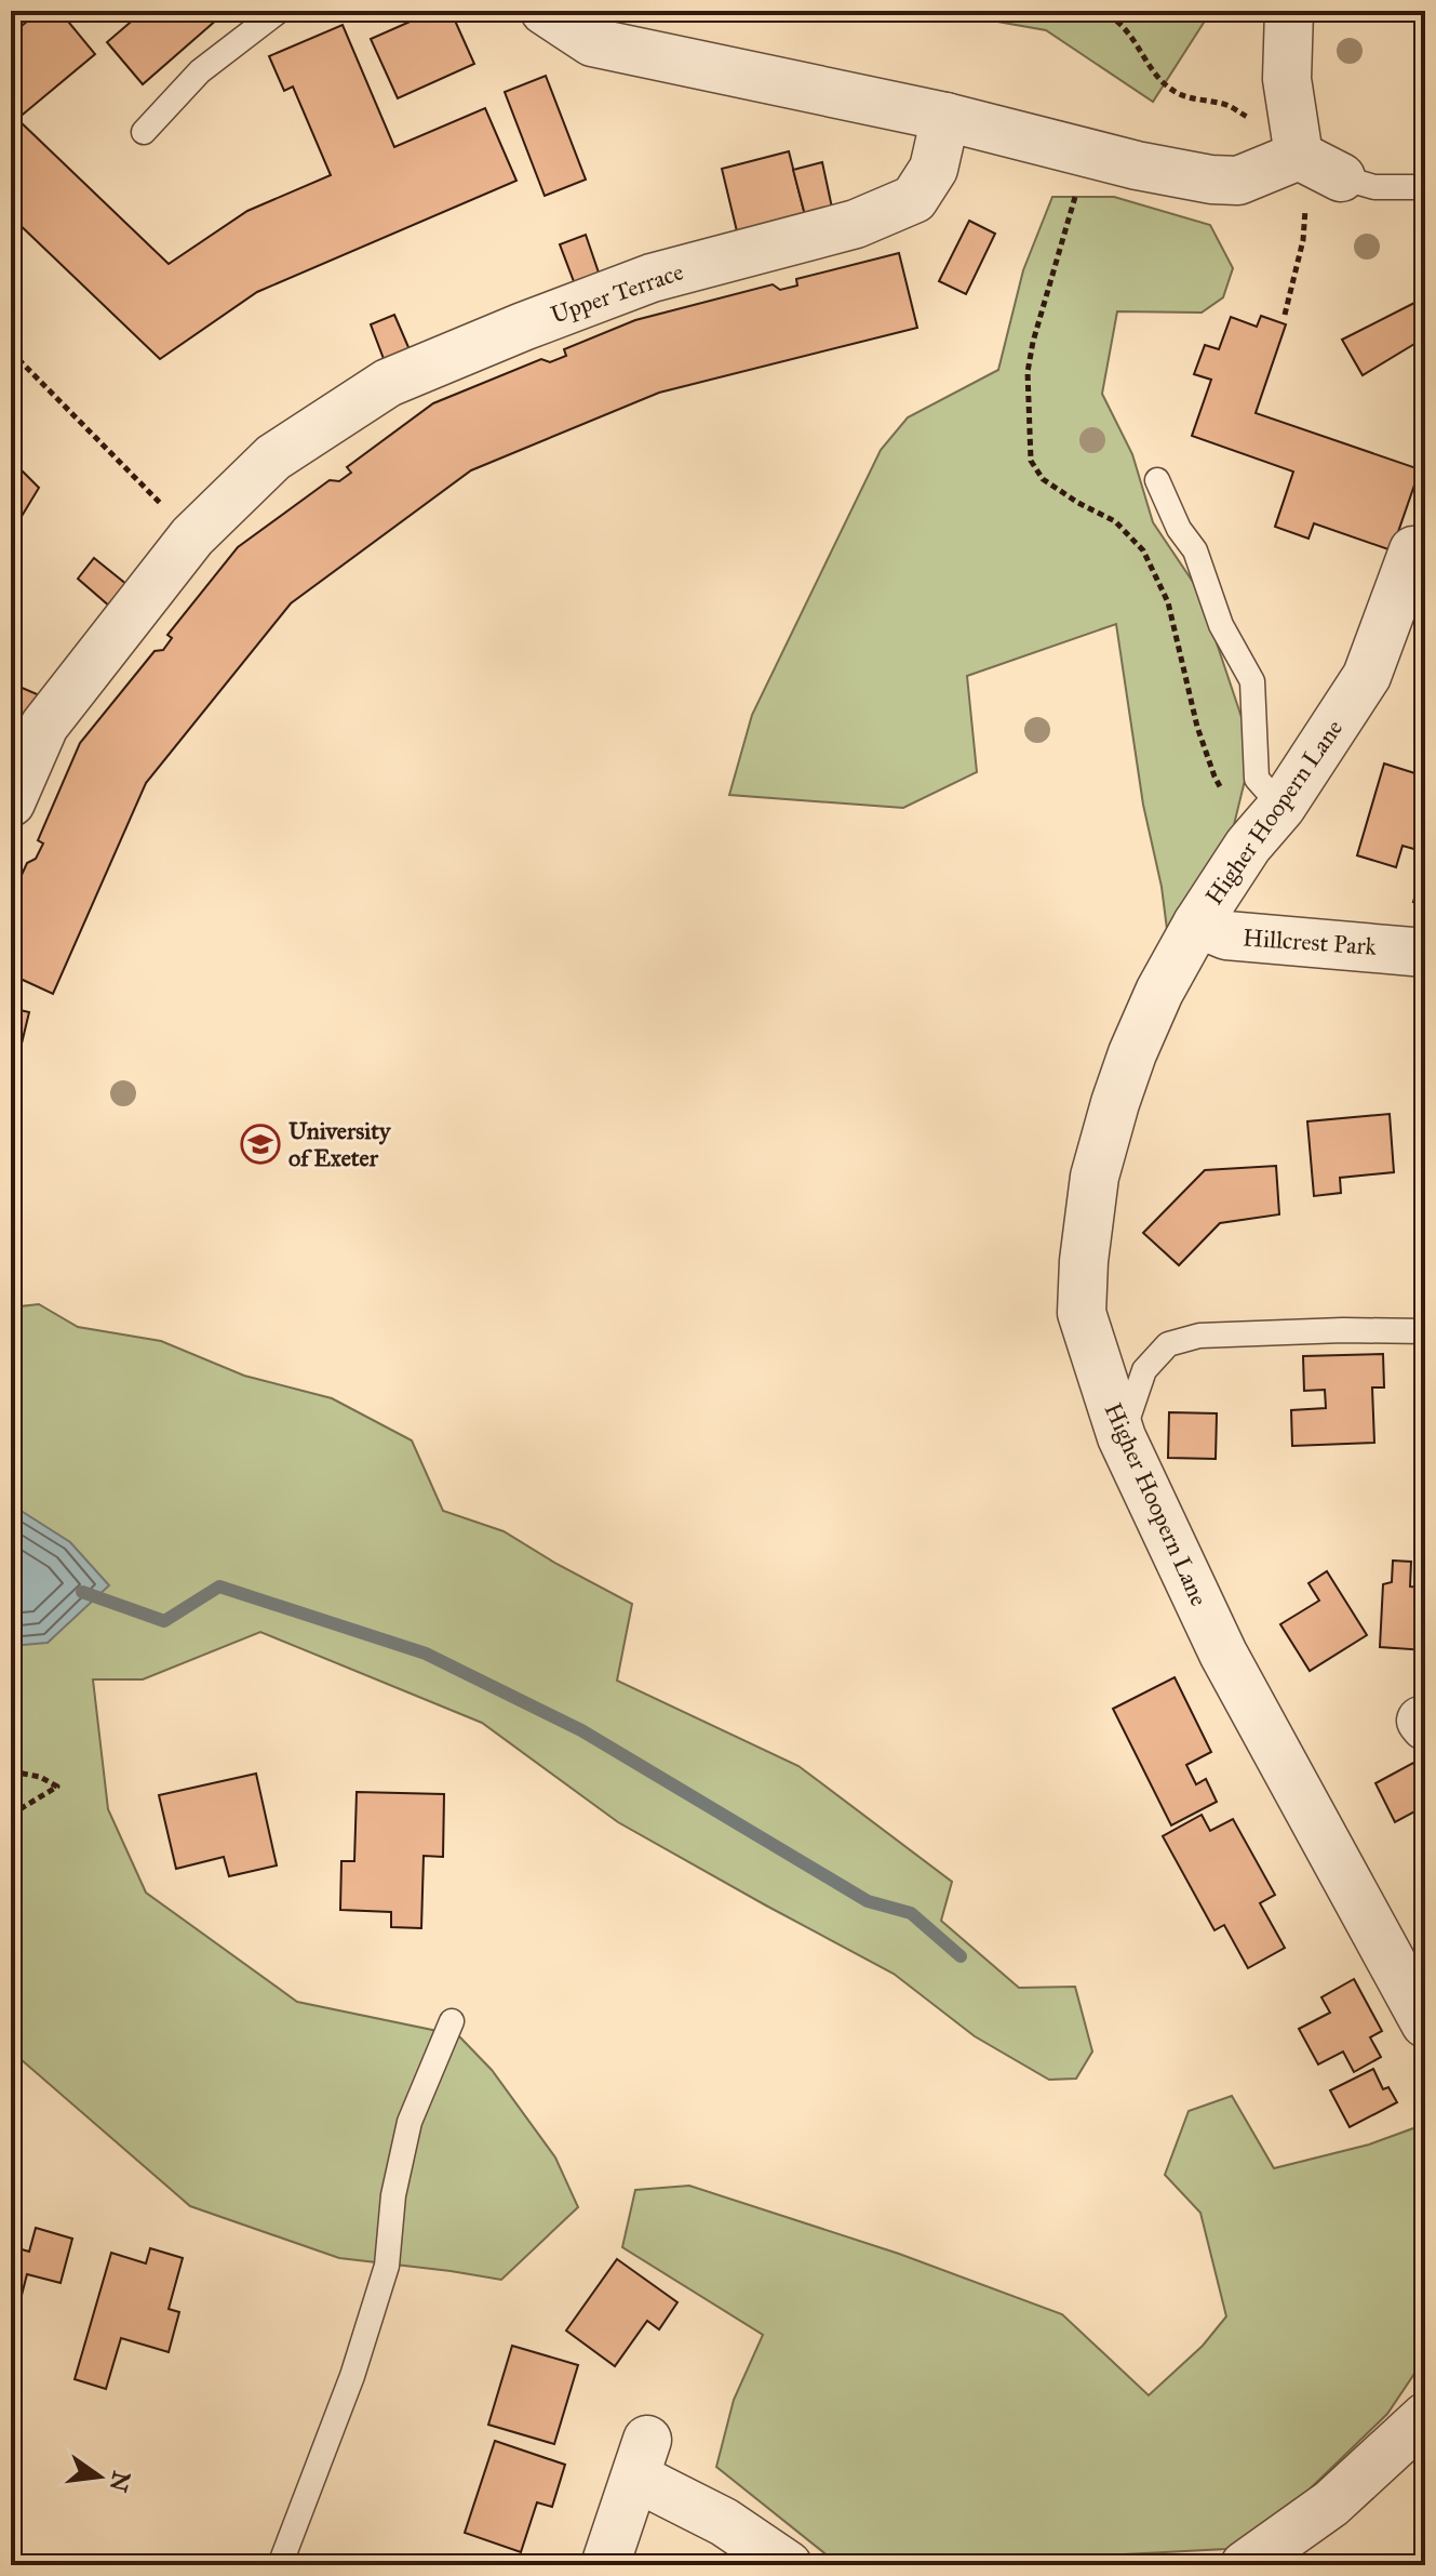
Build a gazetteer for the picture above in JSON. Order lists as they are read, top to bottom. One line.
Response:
{"streets":{"street":["Upper Terrace","Higher Hoopern Lane","Hillcrest Park"]},"crossings":[["Higher Hoopern Lane","Hillcrest Park"]],"places":{"school or university":["University of Exeter"]},"north":"right"}
